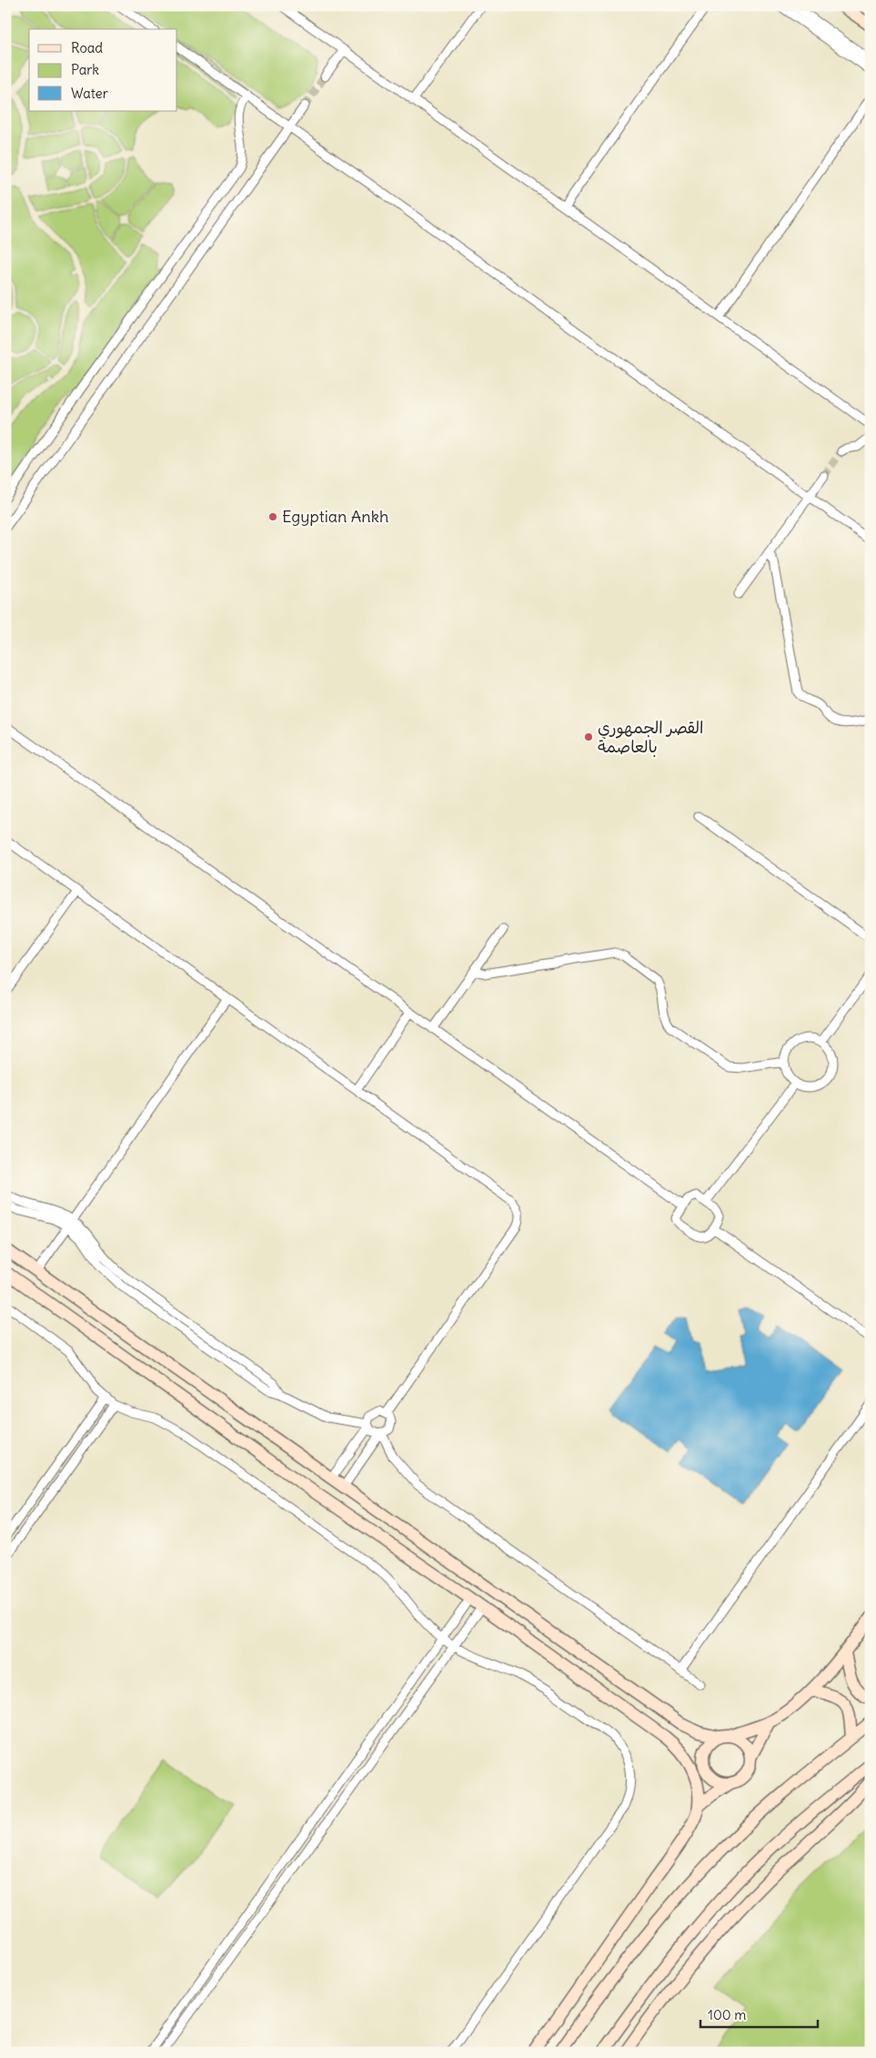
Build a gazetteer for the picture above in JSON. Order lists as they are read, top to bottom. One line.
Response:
{"places":["Egyptian Ankh","القصر الجمهوري بالعاصمة"],"legend":["Road","Park","Water"],"scale_bar":"100 m"}
